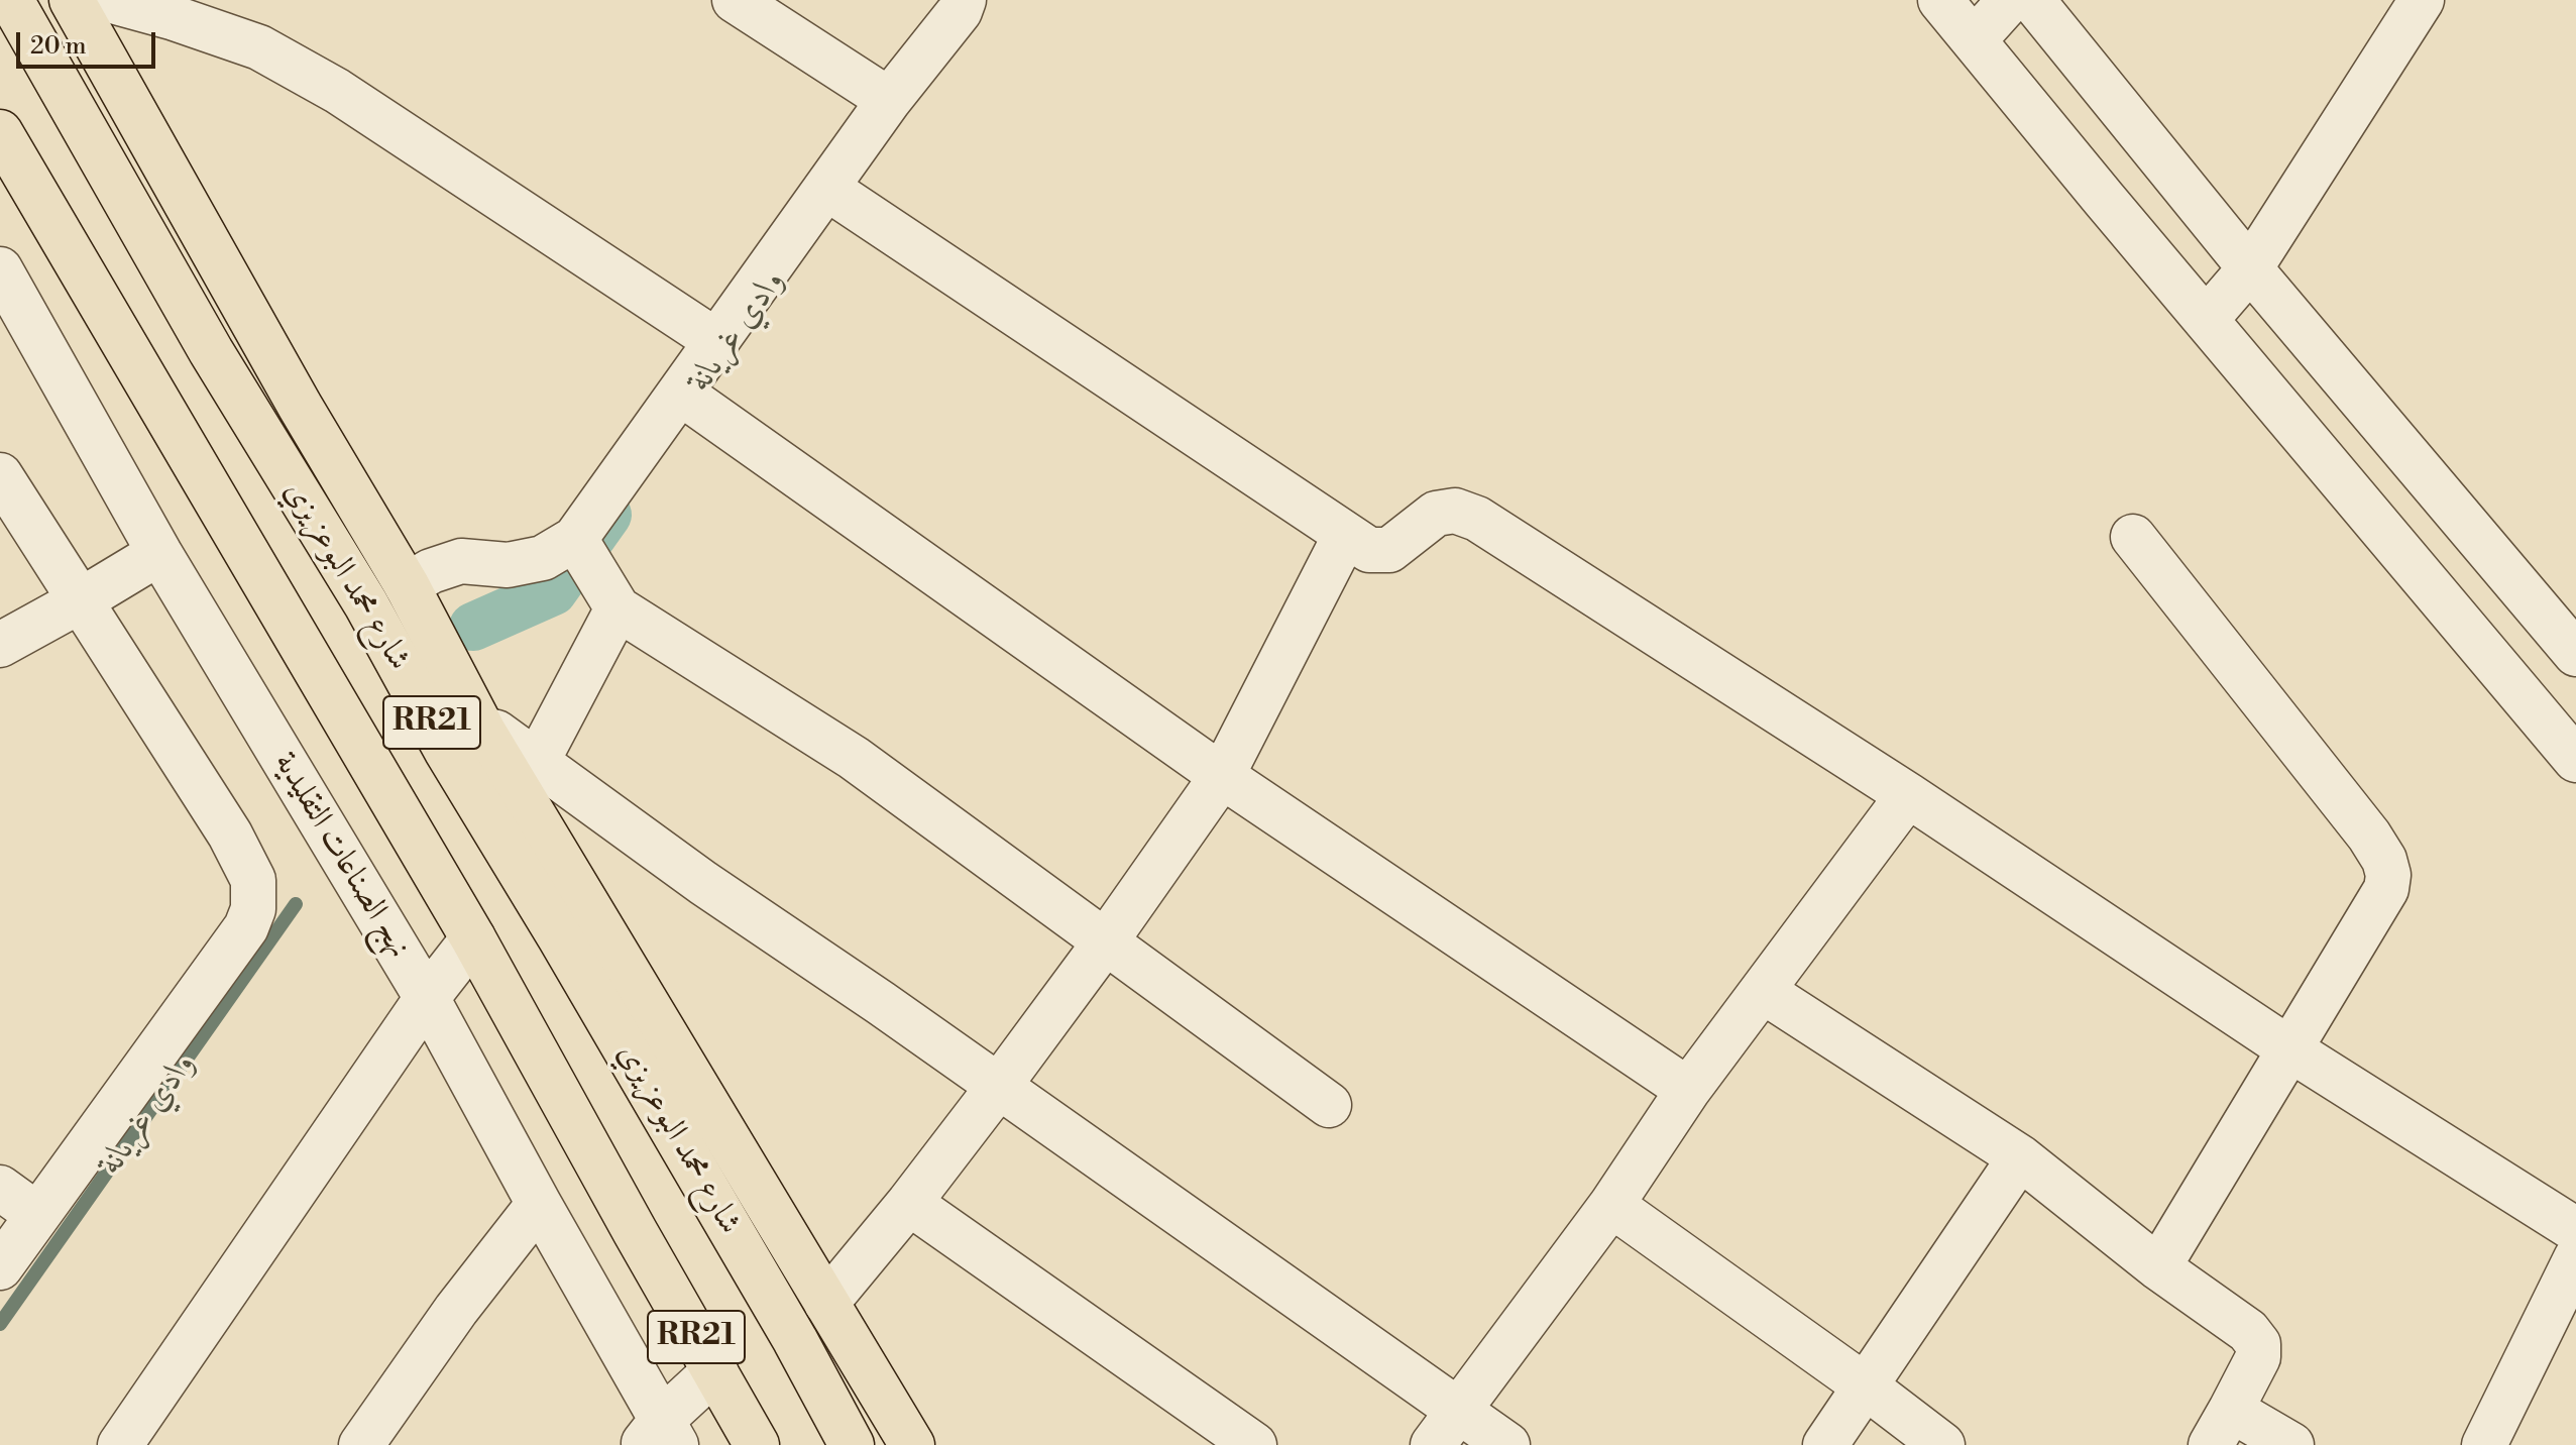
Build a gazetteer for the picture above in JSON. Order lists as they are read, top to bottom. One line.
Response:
{"streets":{"main road":["شارع محمد البوعزيزي","RR21"],"street":["نهج الصناعات التقليدية"]},"water":["وادي غريانة"],"scale_bar":"20 m"}
